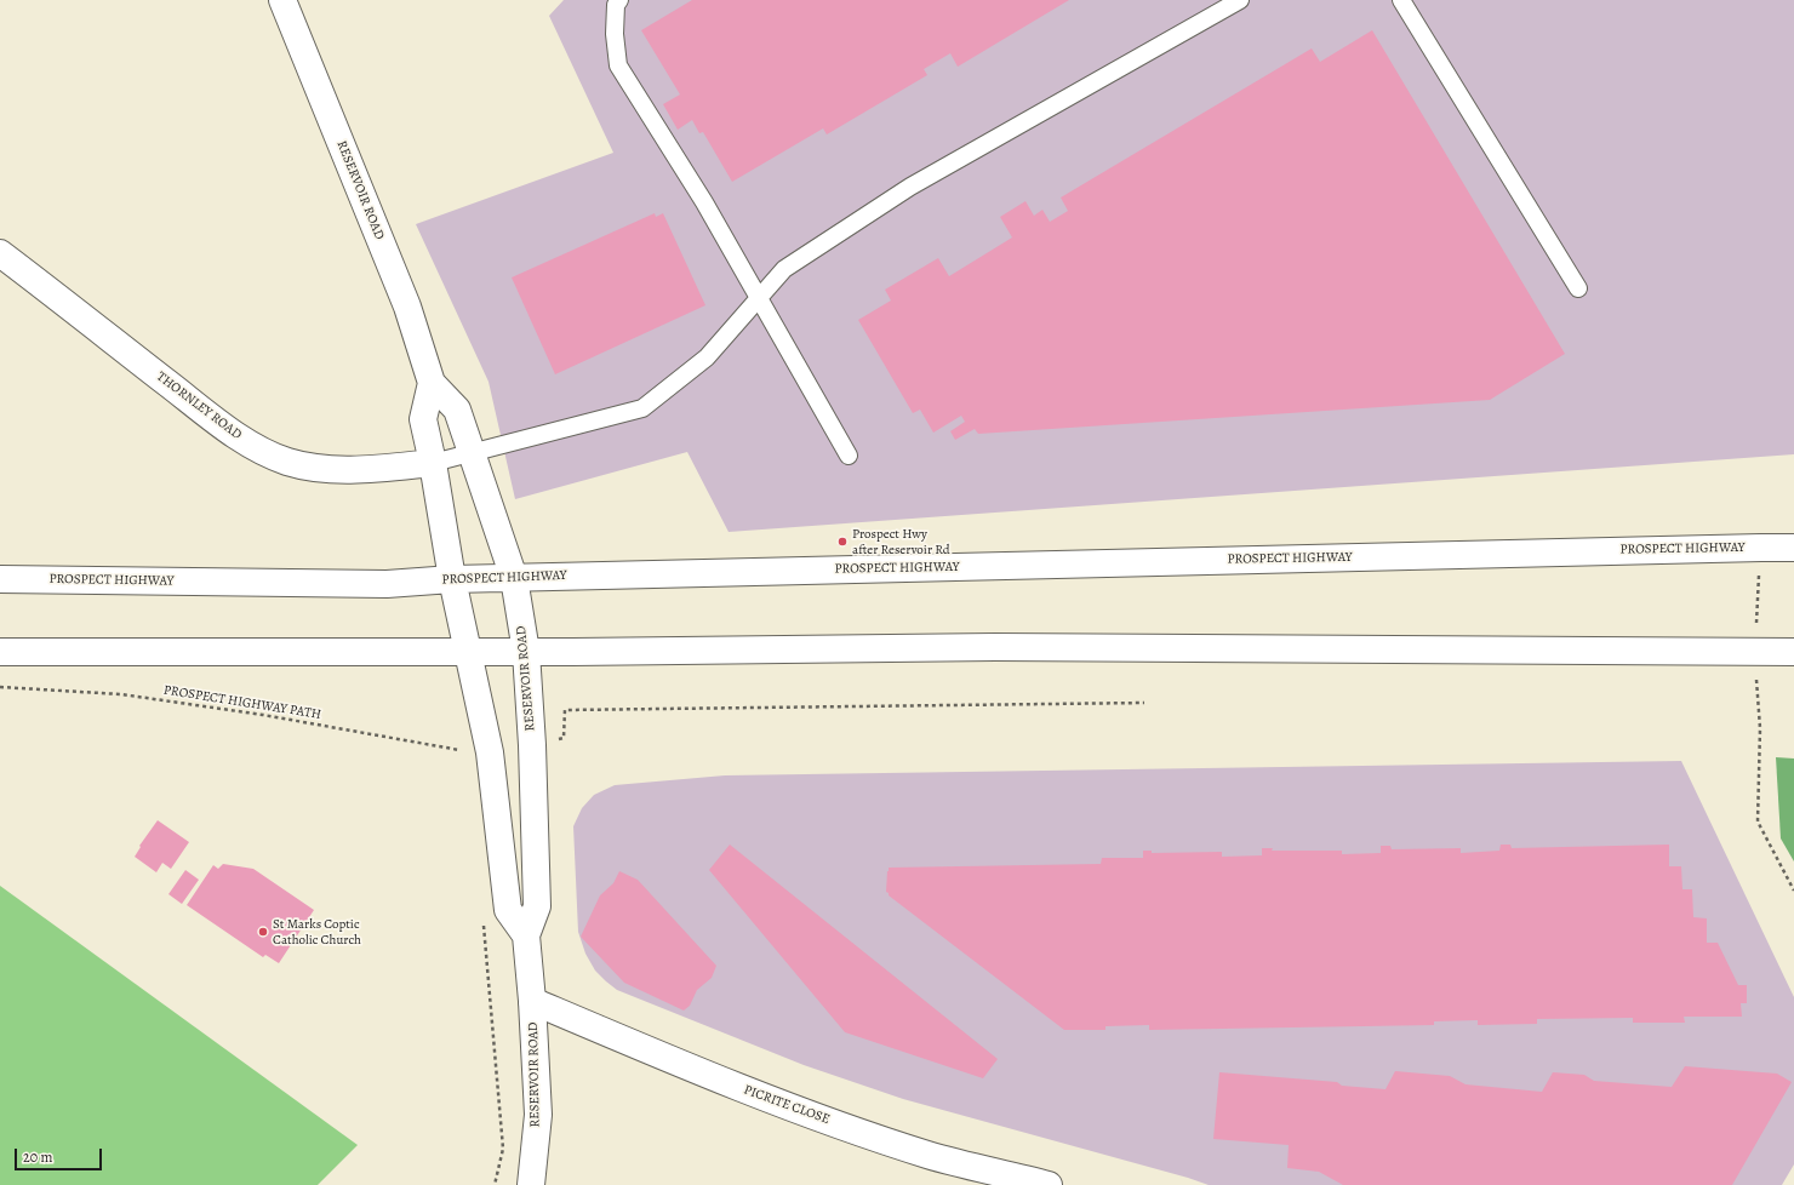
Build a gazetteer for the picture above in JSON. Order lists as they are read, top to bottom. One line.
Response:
{"streets":{"main road":["RESERVOIR ROAD","THORNLEY ROAD","PROSPECT HIGHWAY","PICRITE CLOSE"],"path":["PROSPECT HIGHWAY PATH"]},"crossings":[["RESERVOIR ROAD","PROSPECT HIGHWAY"],["RESERVOIR ROAD","PICRITE CLOSE"]],"places":["Prospect Hwy after Reservoir Rd","St Marks Coptic Catholic Church"],"scale_bar":"20 m"}
